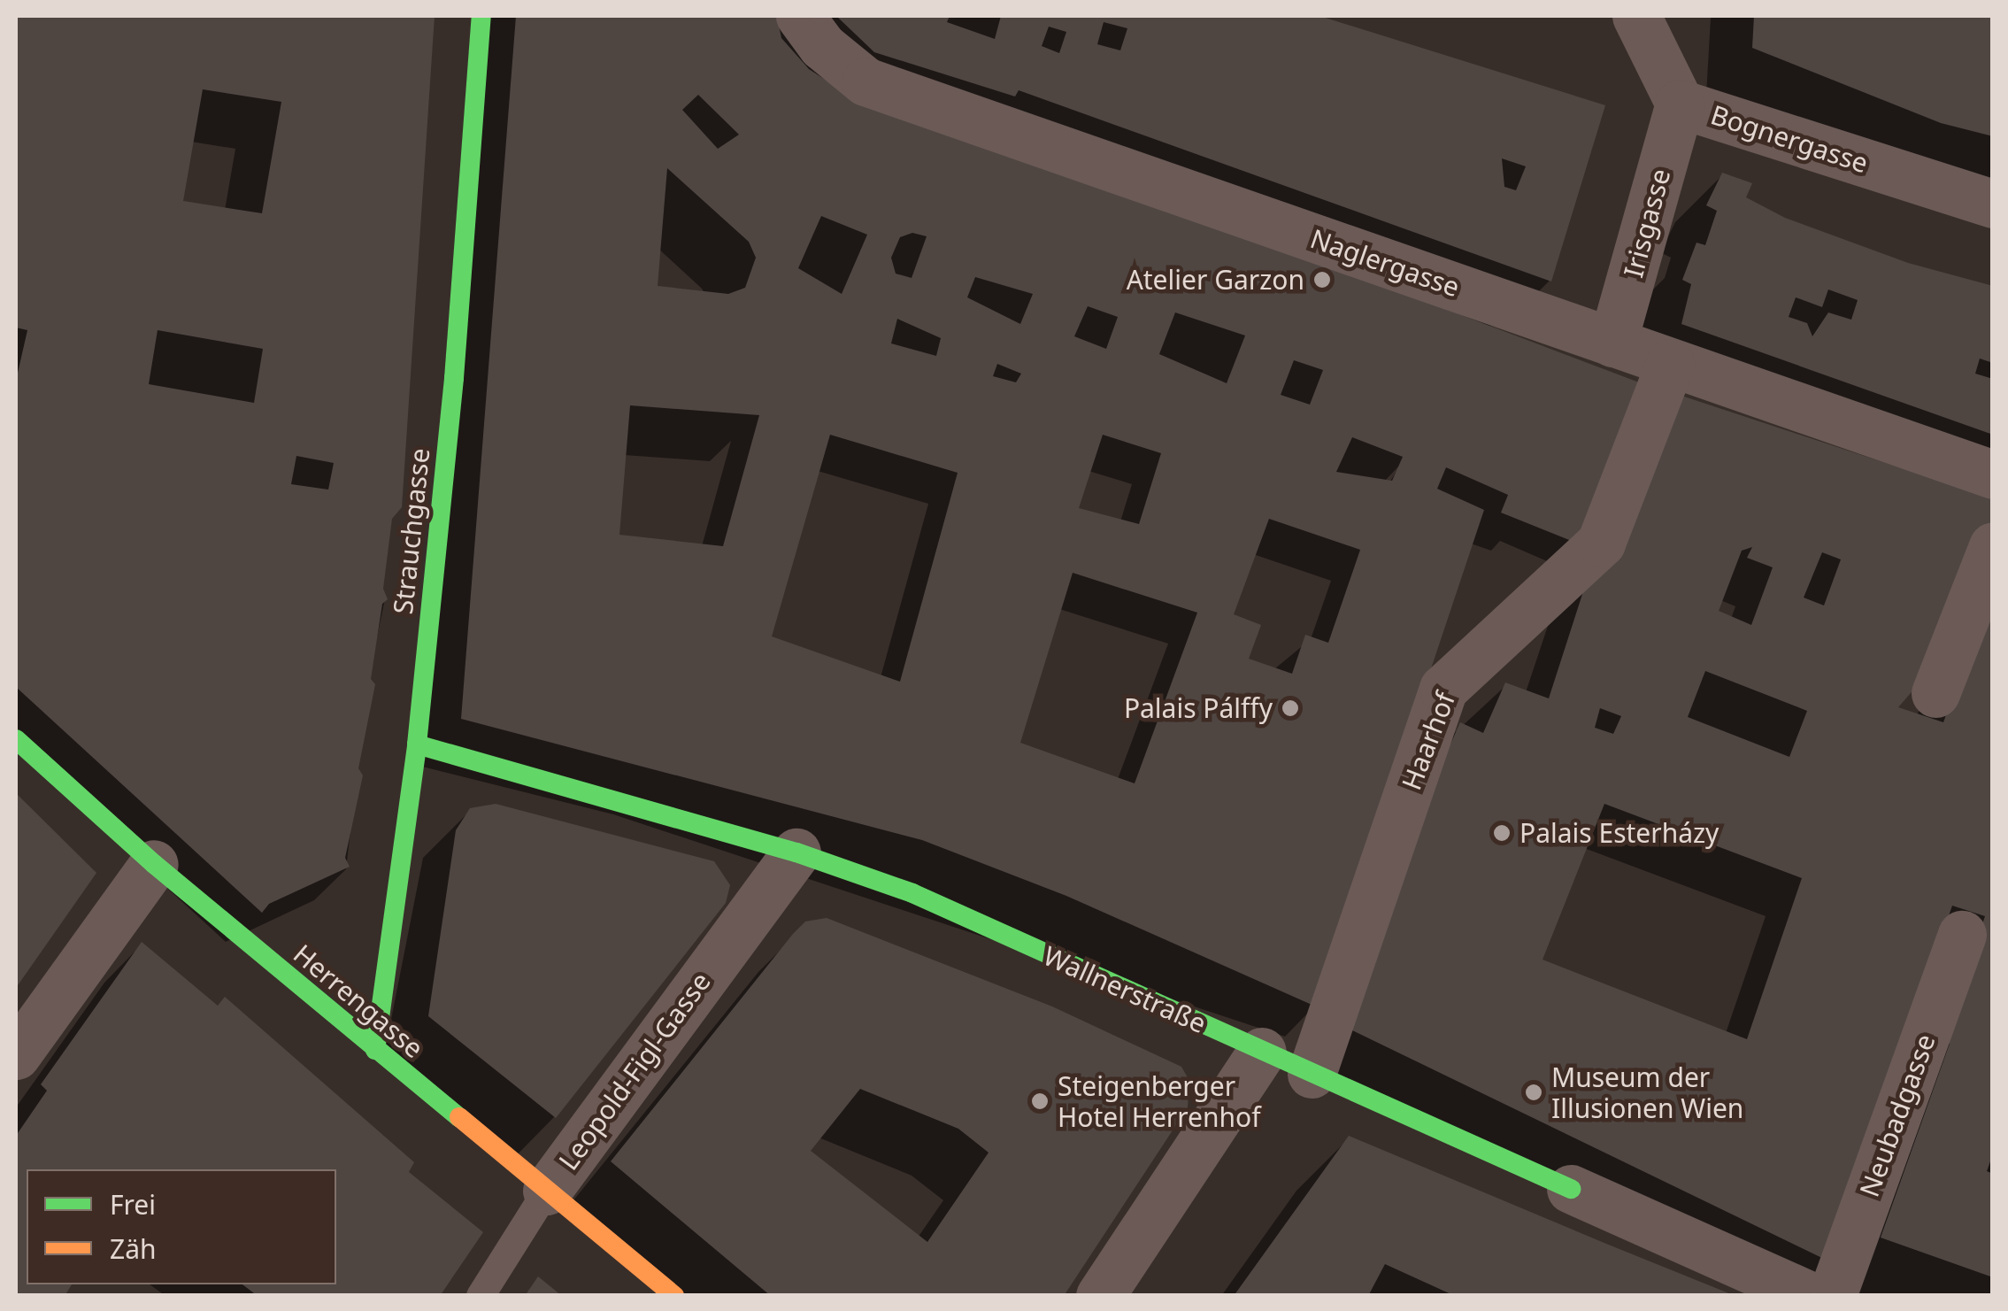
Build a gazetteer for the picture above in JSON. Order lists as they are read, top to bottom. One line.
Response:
{"streets":{"street":["Bognergasse","Irisgasse","Naglergasse","Strauchgasse","Haarhof","Wallnerstraße","Herrengasse","Leopold-Figl-Gasse","Neubadgasse"]},"crossings":[["Bognergasse","Irisgasse"],["Irisgasse","Naglergasse"],["Naglergasse","Haarhof"],["Strauchgasse","Wallnerstraße"],["Strauchgasse","Herrengasse"],["Haarhof","Wallnerstraße"],["Wallnerstraße","Leopold-Figl-Gasse"],["Herrengasse","Leopold-Figl-Gasse"]],"places":["Atelier Garzon","Palais Pálffy","Palais Esterházy","Museum der Illusionen Wien","Steigenberger Hotel Herrenhof"],"legend":["Frei","Zäh"]}
